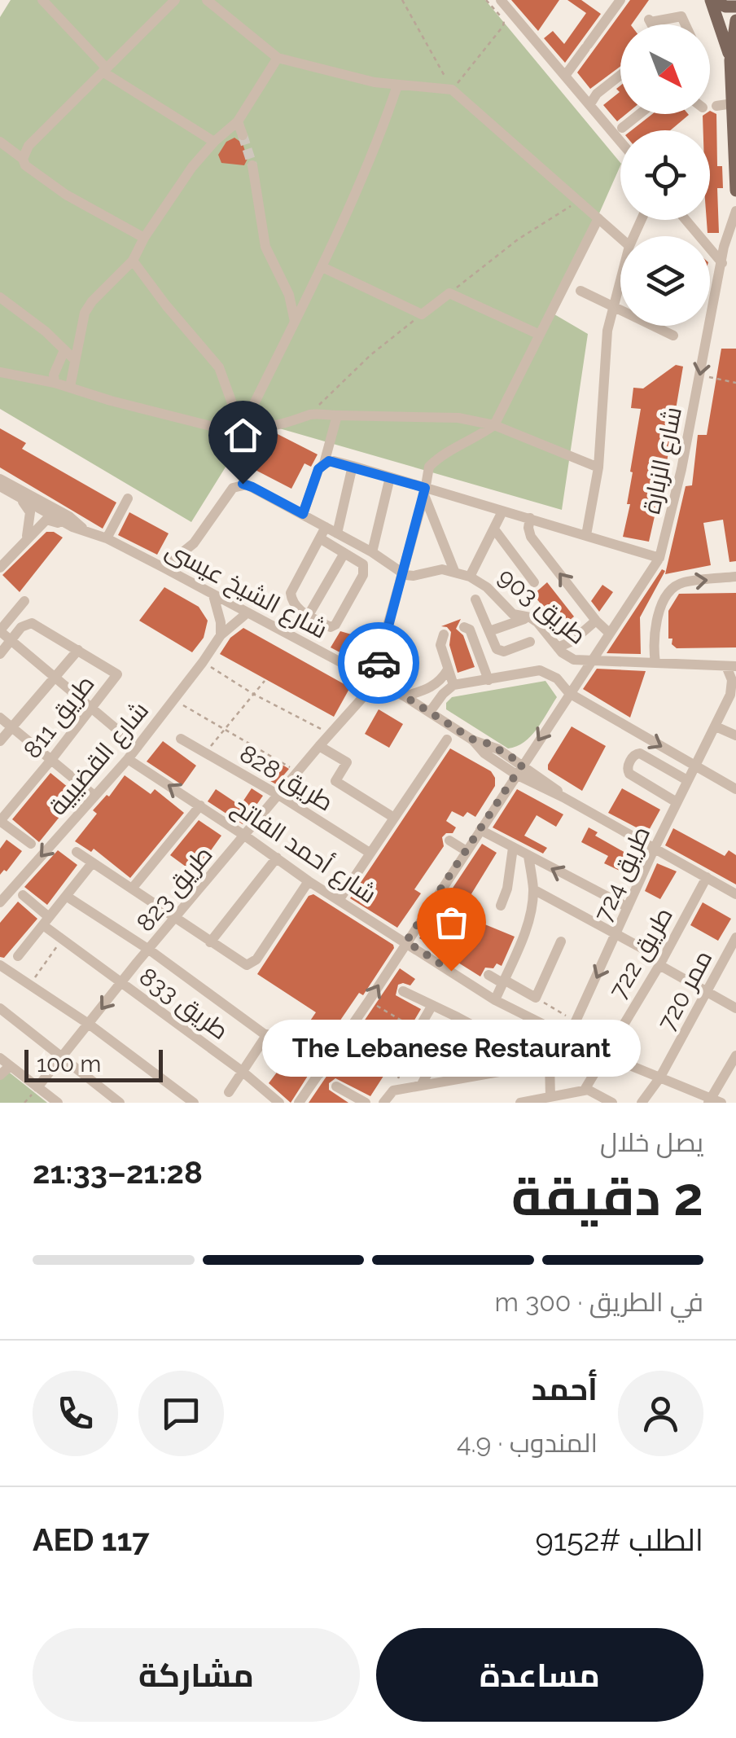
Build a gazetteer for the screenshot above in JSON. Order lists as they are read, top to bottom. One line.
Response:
{"streets":{"street":["شارع الزبارة","شارع الشيخ عيسى","طريق 903","طريق 811","شارع القضيبية","طريق 828","شارع أحمد الفاتح","طريق 724","طريق 823","طريق 722","ممر 720","طريق 833"]},"crossings":[["شارع الزبارة","شارع الشيخ عيسى"],["شارع الزبارة","طريق 903"],["شارع الزبارة","شارع أحمد الفاتح"],["شارع الشيخ عيسى","شارع القضيبية"],["شارع الشيخ عيسى","طريق 724"],["شارع الشيخ عيسى","طريق 823"],["شارع الشيخ عيسى","طريق 722"],["شارع القضيبية","شارع أحمد الفاتح"],["طريق 828","طريق 823"],["شارع أحمد الفاتح","طريق 724"],["شارع أحمد الفاتح","طريق 823"],["شارع أحمد الفاتح","طريق 722"],["شارع أحمد الفاتح","ممر 720"],["طريق 823","طريق 833"]],"places":["The Lebanese Restaurant"],"scale_bar":"100 m","north":"bottom right","page":{"bubble":"The Lebanese Restaurant","scale":"100 m","heading":["2 دقيقة","يصل خلال","21:28–21:33"],"panel":["أحمد","المندوب · 4.9","الطلب #9152","AED 117"],"bar":"في الطريق · 300 m","buttons":["مساعدة","مشاركة"]}}
